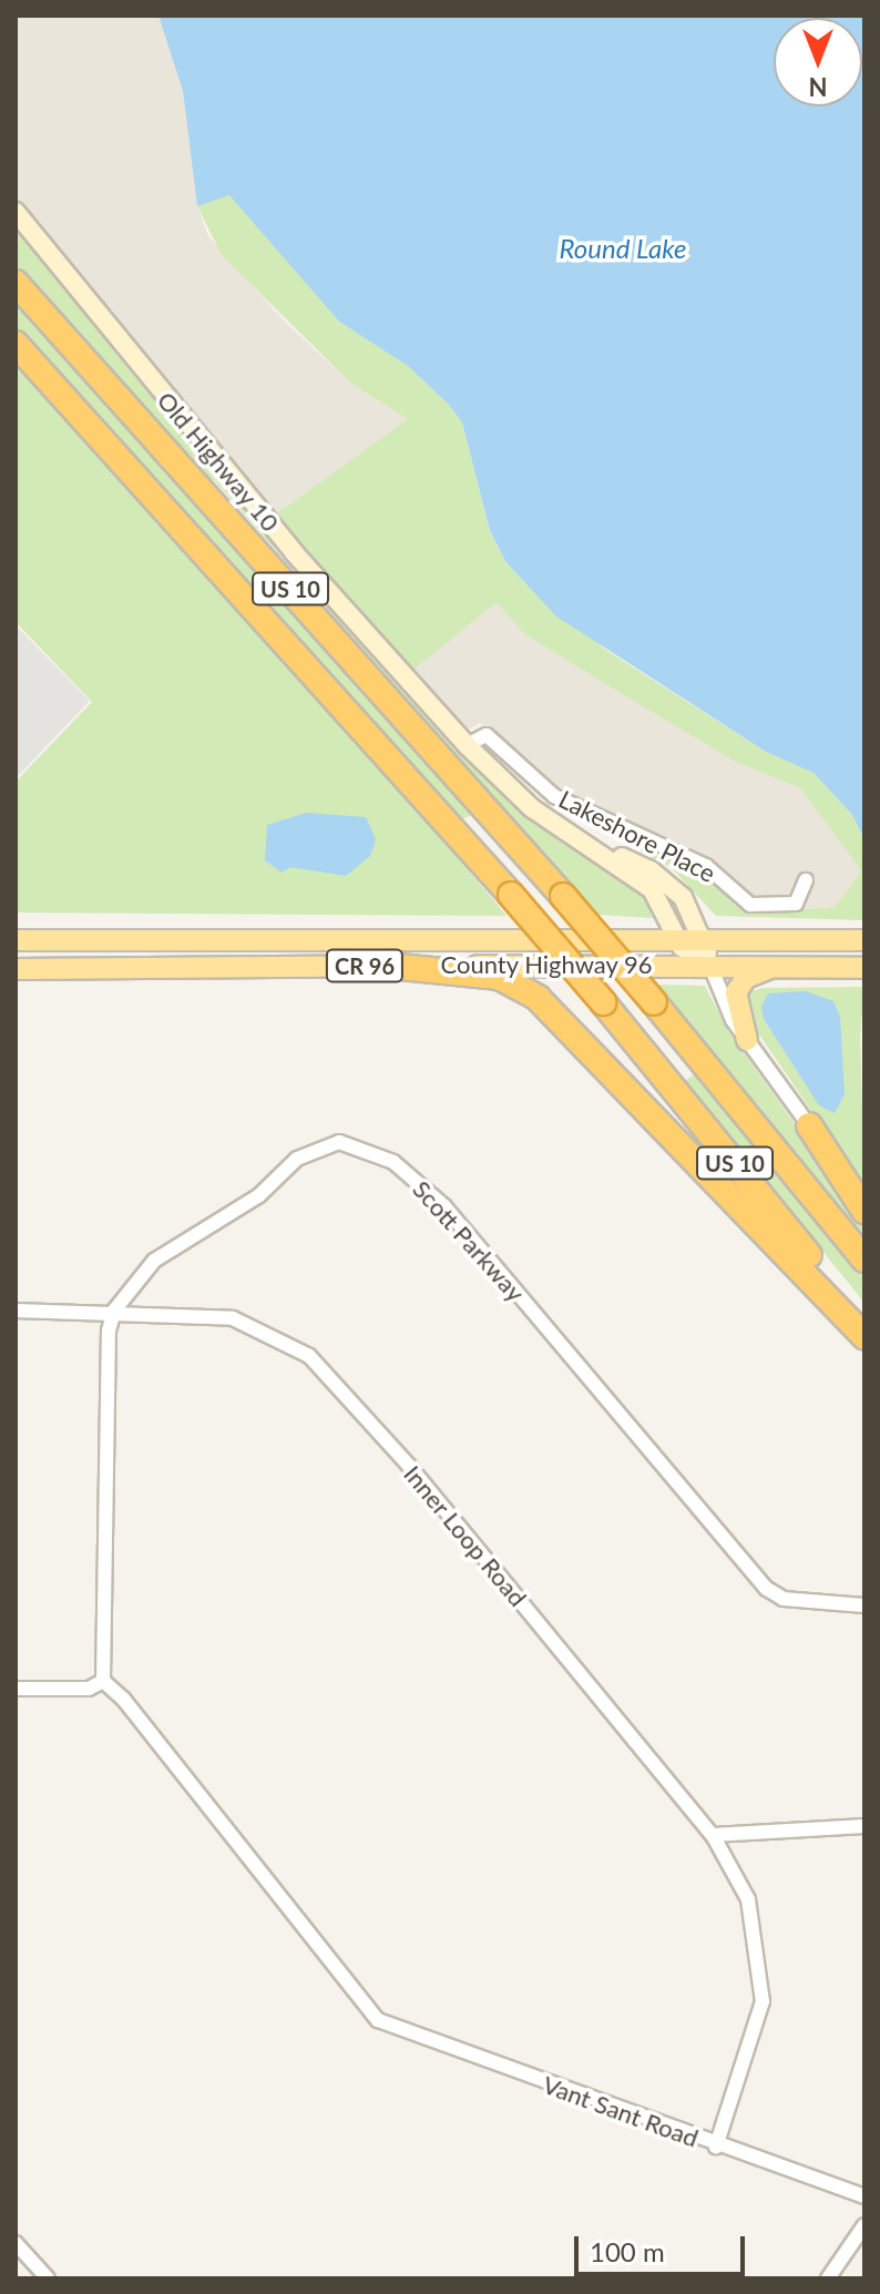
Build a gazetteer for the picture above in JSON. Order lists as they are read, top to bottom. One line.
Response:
{"streets":{"highway":["US 10"],"main road":["County Highway 96","CR 96"],"street":["Old Highway 10","Lakeshore Place","Scott Parkway","Inner Loop Road","Vant Sant Road"]},"crossings":[["Old Highway 10","Lakeshore Place"],["Old Highway 10","County Highway 96"],["Scott Parkway","Inner Loop Road"],["Inner Loop Road","Vant Sant Road"]],"water":["Round Lake"],"scale_bar":"100 m","north":"bottom"}
